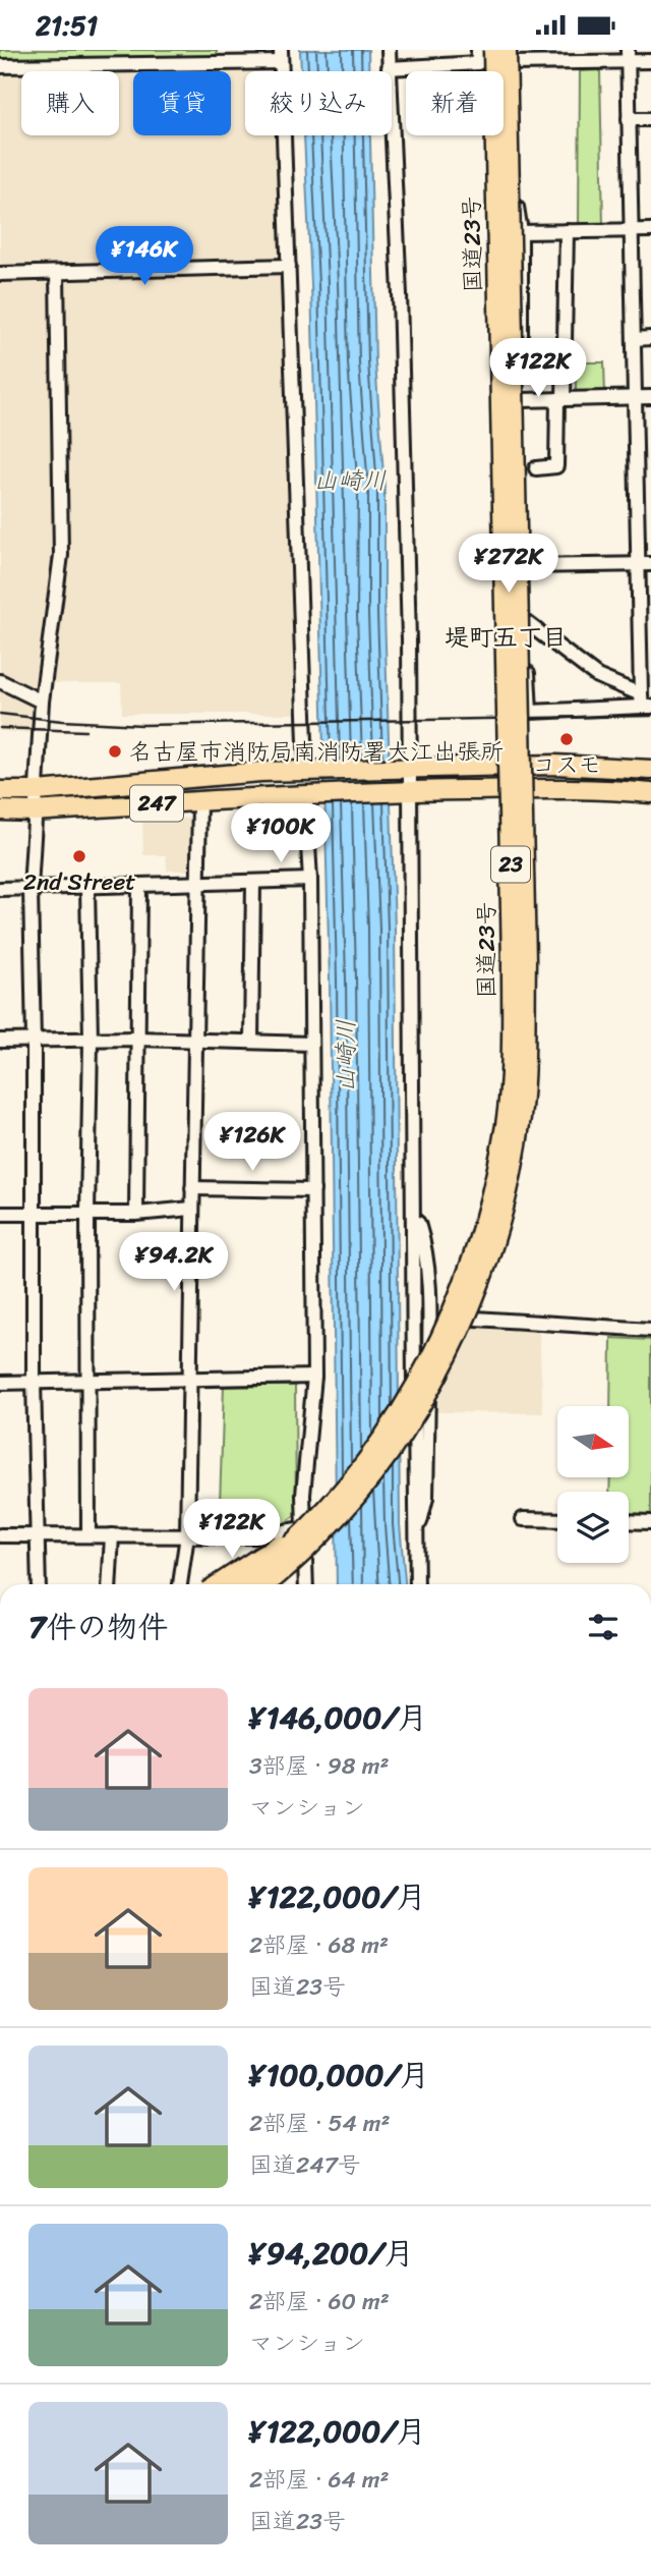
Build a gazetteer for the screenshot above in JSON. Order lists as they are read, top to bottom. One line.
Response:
{"streets":{"highway":["国道23号","247","23"]},"districts":["堤町五丁目"],"water":["山崎川"],"places":["コスモ","名古屋市消防局南消防署大江出張所","2nd Street"],"north":"right","page":{"status":"21:51","chip":["購入","賃貸","絞り込み","新着"],"price":["¥146K","¥122K","¥272K","¥100K","¥126K","¥94.2K","¥122K"],"heading":"7件の物件","list":[{"name":"¥146,000/月","note":"3部屋 · 98 m² · マンション"},{"name":"¥122,000/月","note":"2部屋 · 68 m² · 国道23号"},{"name":"¥100,000/月","note":"2部屋 · 54 m² · 国道247号"},{"name":"¥94,200/月","note":"2部屋 · 60 m² · マンション"},{"name":"¥122,000/月","note":"2部屋 · 64 m² · 国道23号"}]}}
